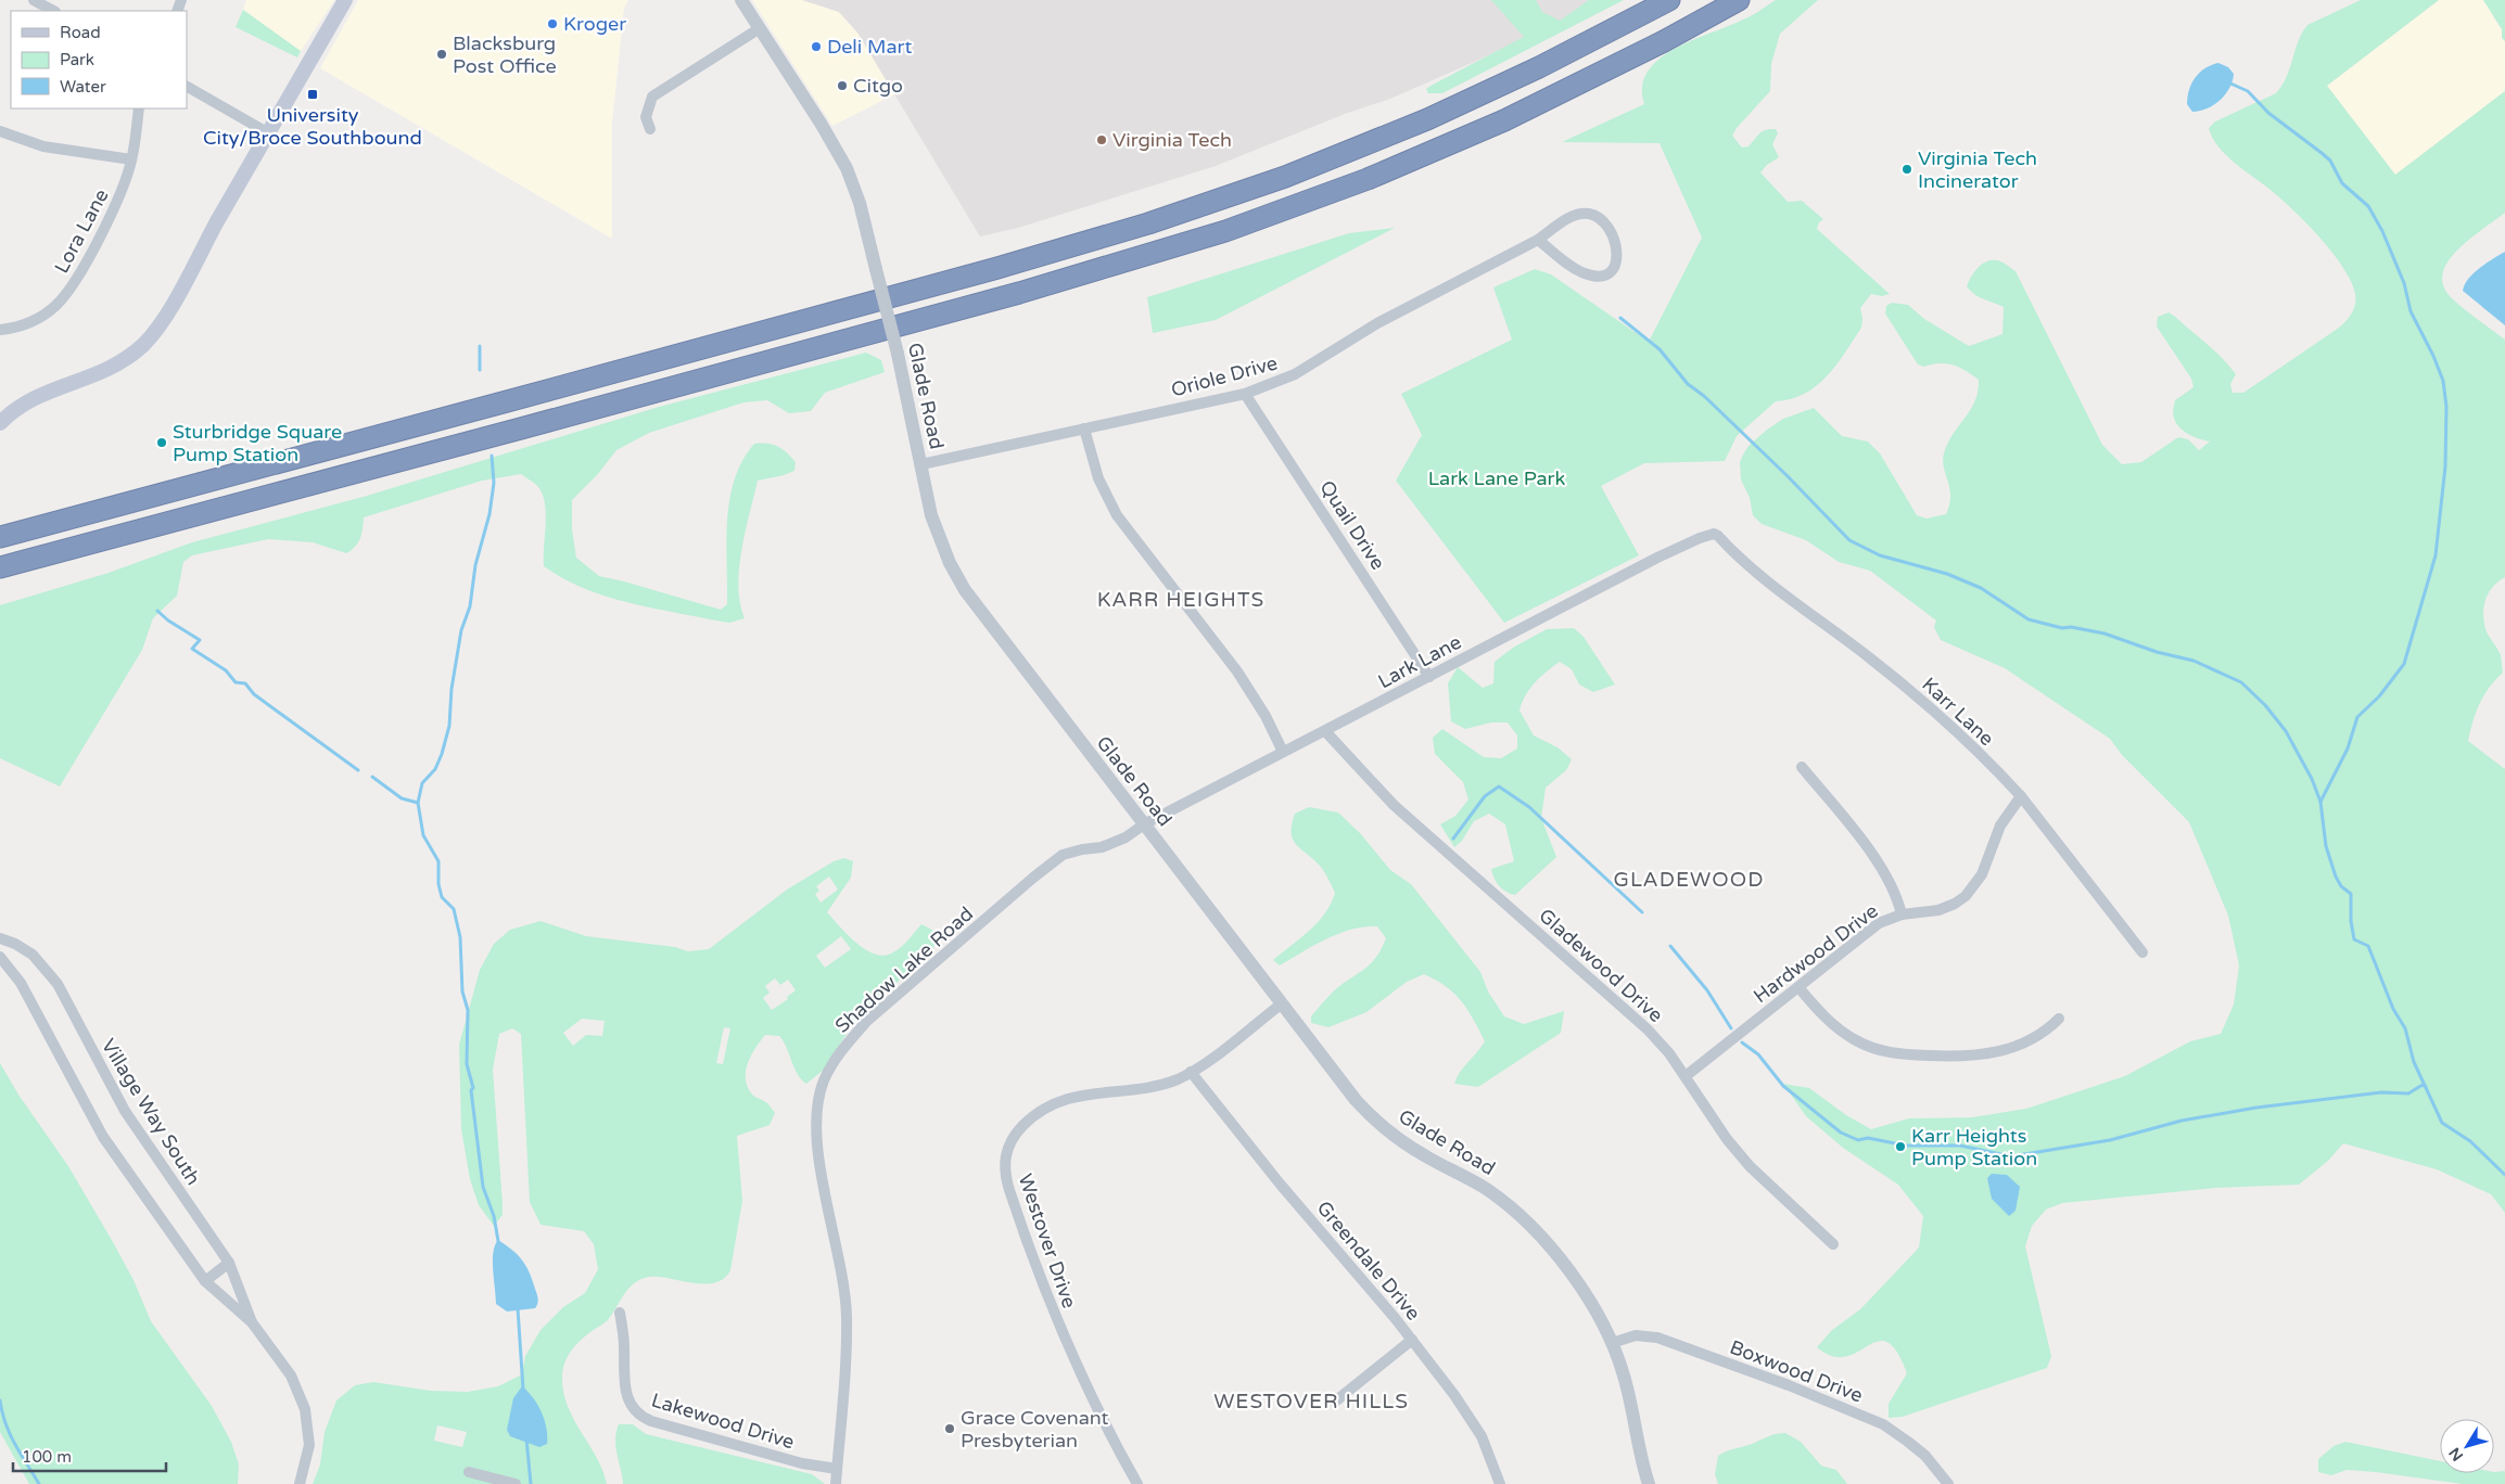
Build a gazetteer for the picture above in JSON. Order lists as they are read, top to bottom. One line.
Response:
{"streets":{"street":["Lora Lane","Oriole Drive","Glade Road","Quail Drive","Lark Lane","Karr Lane","Hardwood Drive","Gladewood Drive","Shadow Lake Road","Village Way South","Westover Drive","Greendale Drive","Boxwood Drive","Lakewood Drive"]},"crossings":[["Oriole Drive","Glade Road"],["Oriole Drive","Quail Drive"],["Glade Road","Lark Lane"],["Glade Road","Shadow Lake Road"],["Glade Road","Westover Drive"],["Glade Road","Boxwood Drive"],["Quail Drive","Lark Lane"],["Lark Lane","Karr Lane"],["Lark Lane","Gladewood Drive"],["Lark Lane","Shadow Lake Road"],["Karr Lane","Hardwood Drive"],["Hardwood Drive","Gladewood Drive"],["Shadow Lake Road","Lakewood Drive"],["Westover Drive","Greendale Drive"]],"districts":["KARR HEIGHTS","GLADEWOOD","WESTOVER HILLS"],"parks":["Lark Lane Park"],"places":{"other":["Kroger","Deli Mart","Blacksburg Post Office","Citgo","Virginia Tech","Virginia Tech Incinerator","Sturbridge Square Pump Station","Karr Heights Pump Station","Grace Covenant Presbyterian"],"transit":["University City/Broce Southbound"]},"legend":["Road","Park","Water"],"scale_bar":"100 m","north":"bottom left"}
